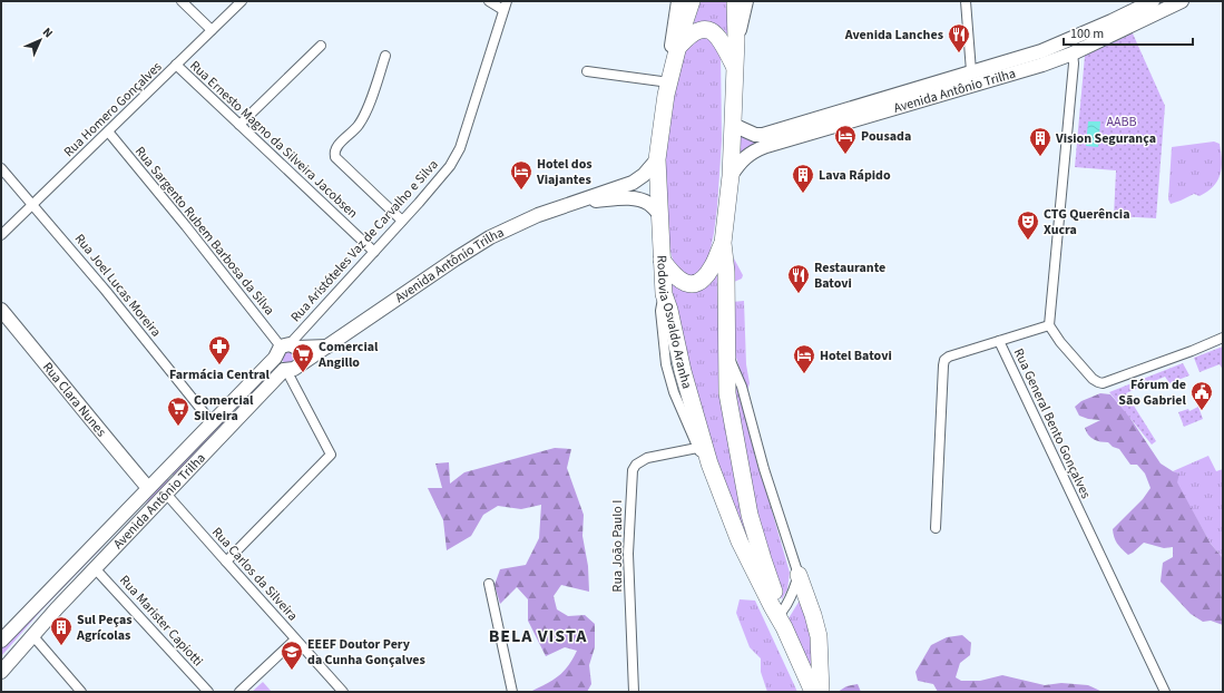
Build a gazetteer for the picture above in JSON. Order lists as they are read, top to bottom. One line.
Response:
{"streets":{"highway":["Rodovia Osvaldo Aranha"],"main road":["Avenida Antônio Trilha","Rua Clara Nunes"],"street":["Rua Homero Gonçalves","Rua Ernesto Magno da Silveira Jacobsen","Rua Sargento Rubem Barbosa da Silva","Rua Aristóteles Vaz de Carvalho e Silva","Rua Joel Lucas Moreira","Rua General Bento Gonçalves","Rua João Paulo I","Rua Carlos da Silveira","Rua Marister Capiotti"]},"crossings":[["Avenida Antônio Trilha","Rua Sargento Rubem Barbosa da Silva"],["Avenida Antônio Trilha","Rua Aristóteles Vaz de Carvalho e Silva"],["Avenida Antônio Trilha","Rua Joel Lucas Moreira"],["Avenida Antônio Trilha","Rodovia Osvaldo Aranha"],["Avenida Antônio Trilha","Rua Clara Nunes"],["Avenida Antônio Trilha","Rua Carlos da Silveira"],["Avenida Antônio Trilha","Rua Marister Capiotti"],["Rua Homero Gonçalves","Rua Ernesto Magno da Silveira Jacobsen"],["Rua Homero Gonçalves","Rua Sargento Rubem Barbosa da Silva"],["Rua Homero Gonçalves","Rua Joel Lucas Moreira"],["Rua Ernesto Magno da Silveira Jacobsen","Rua Aristóteles Vaz de Carvalho e Silva"],["Rua Sargento Rubem Barbosa da Silva","Rua Aristóteles Vaz de Carvalho e Silva"]],"districts":["BELA VISTA"],"parks":["AABB"],"places":{"restaurant":["Avenida Lanches","Restaurante Batovi"],"hotel":["Pousada","Hotel dos Viajantes","Hotel Batovi"],"building":["Vision Segurança","Lava Rápido","Sul Peças Agrícolas"],"theatre":["CTG Querência Xucra"],"pharmacy":["Farmácia Central"],"supermarket":["Comercial Angillo","Comercial Silveira"],"public building":["Fórum de São Gabriel"],"school or university":["EEEF Doutor Pery da Cunha Gonçalves"]},"scale_bar":"100 m","north":"top right"}
